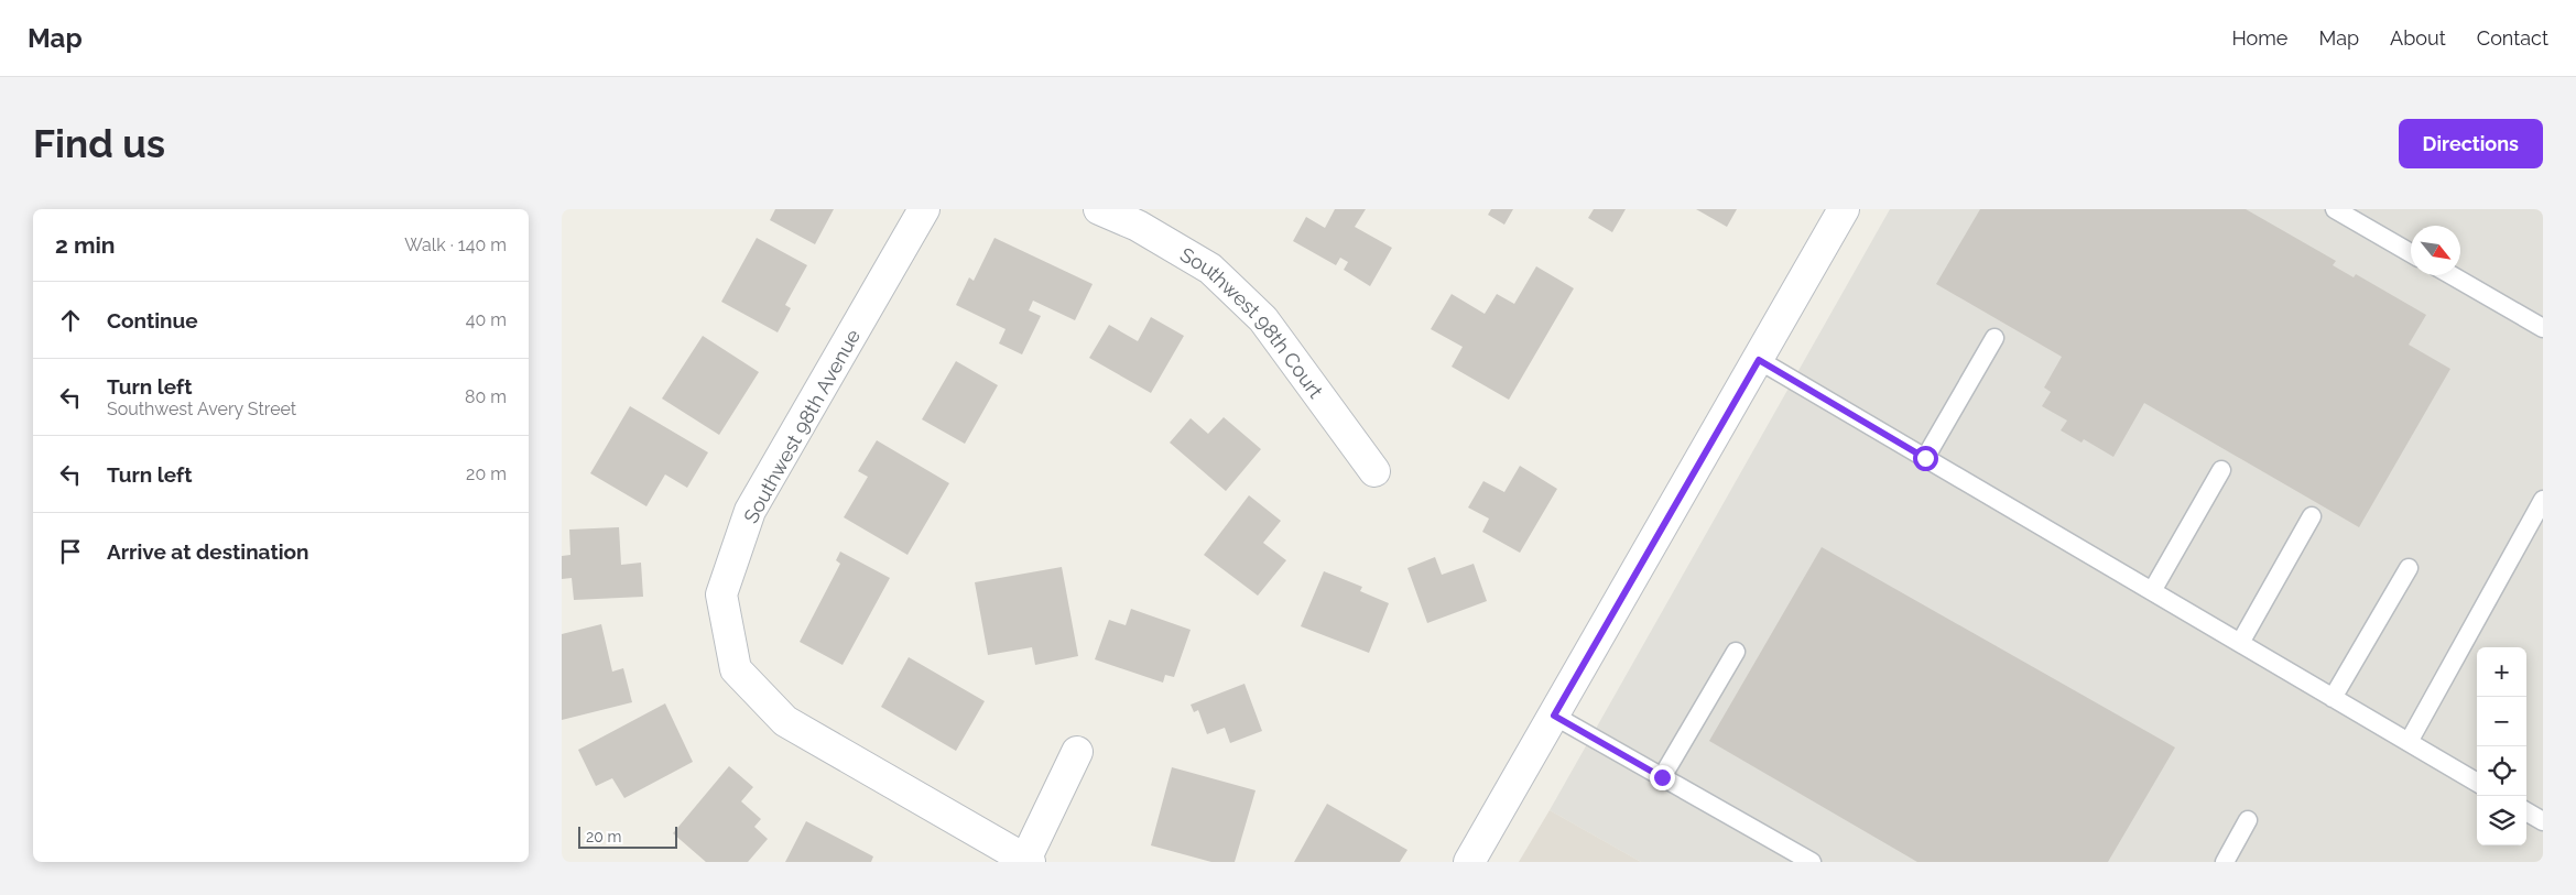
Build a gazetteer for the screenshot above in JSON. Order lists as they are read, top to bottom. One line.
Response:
{"streets":{"street":["Southwest 98th Court","Southwest 98th Avenue"]},"scale_bar":"20 m","north":"bottom right","page":{"header":"Map","nav":["Home","Map","About","Contact"],"buttons":"Directions","title":"Find us","heading":["2 min","Walk · 140 m"],"list":[["Continue","40 m"],["Turn left","Southwest Avery Street","80 m"],["Turn left","20 m"],"Arrive at destination"],"map_buttons":["+","−"],"scale":"20 m"}}
